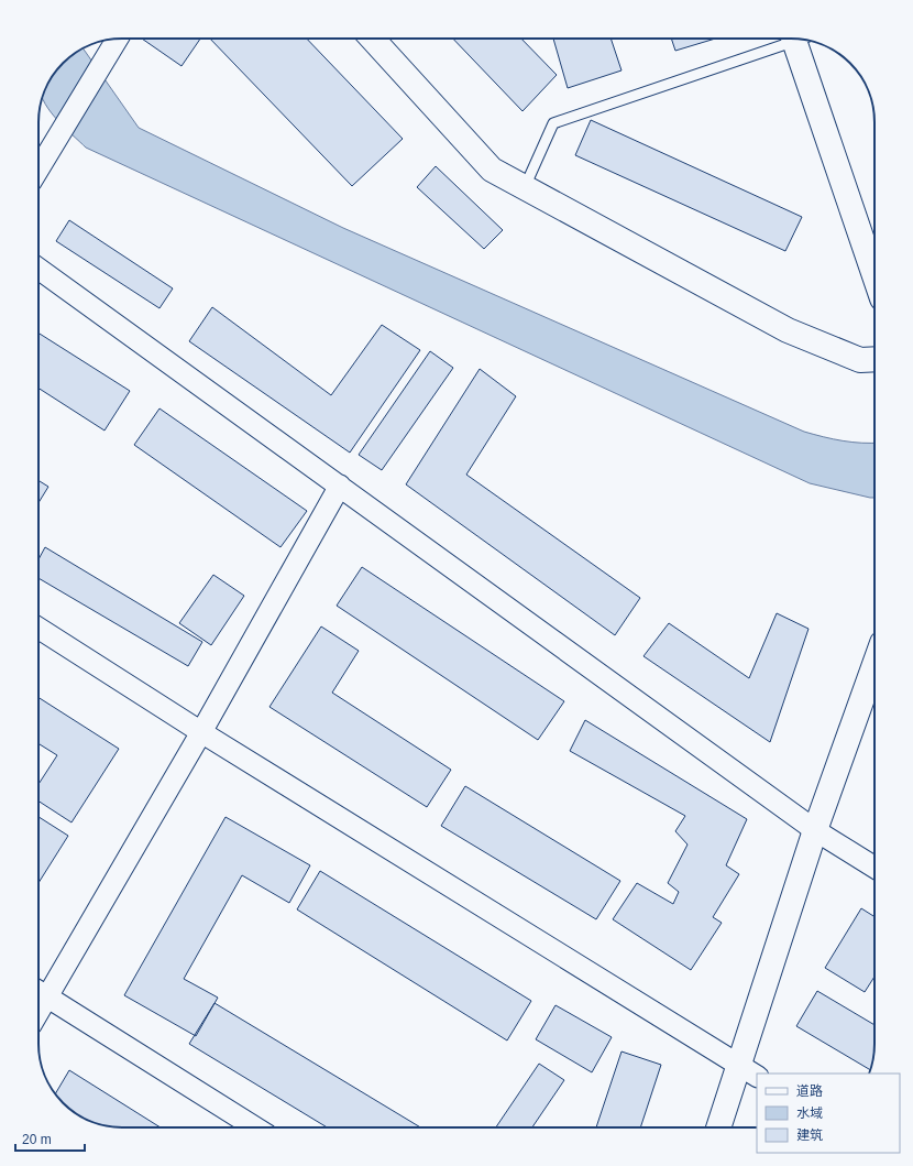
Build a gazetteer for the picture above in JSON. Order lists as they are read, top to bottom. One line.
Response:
{"legend":["道路","水域","建筑"],"scale_bar":"20 m"}
